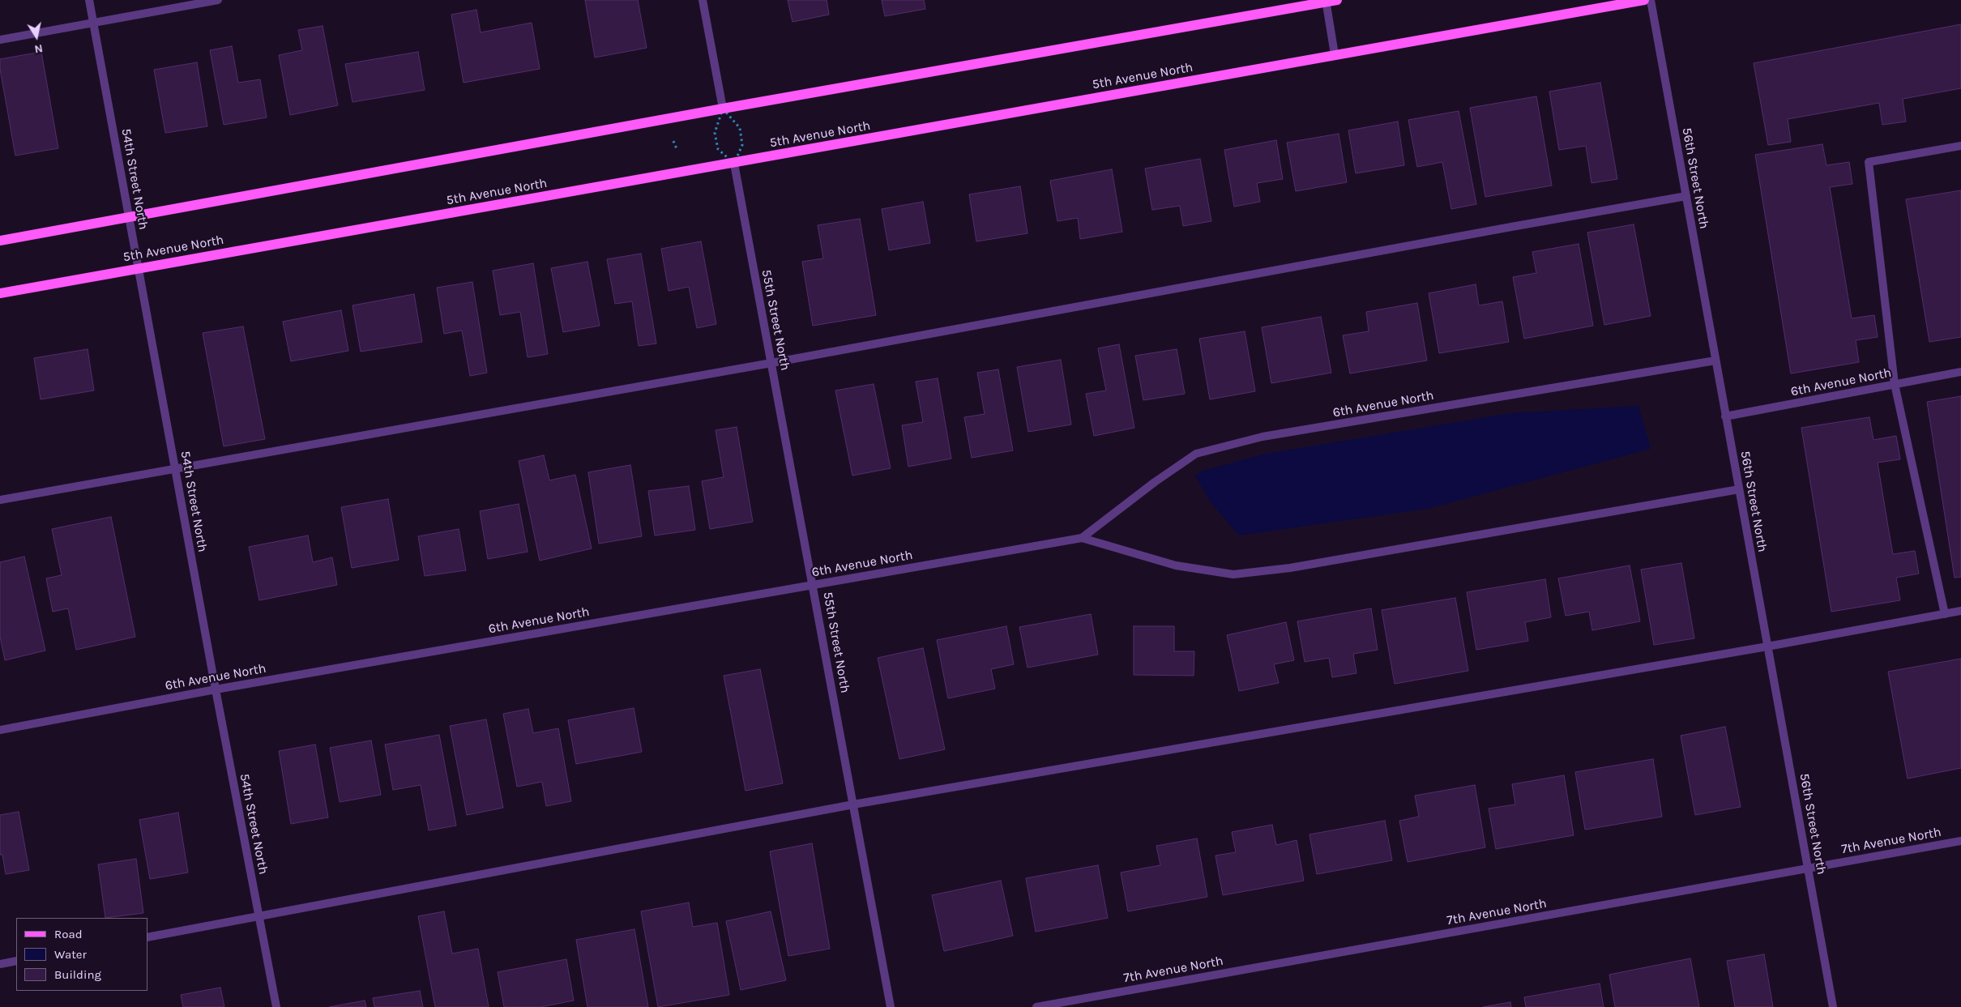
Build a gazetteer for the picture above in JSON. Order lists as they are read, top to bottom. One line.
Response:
{"streets":{"main road":["5th Avenue North"],"street":["56th Street North","54th Street North","55th Street North","6th Avenue North","7th Avenue North"]},"crossings":[["5th Avenue North","54th Street North"],["5th Avenue North","55th Street North"],["56th Street North","6th Avenue North"],["56th Street North","7th Avenue North"],["54th Street North","6th Avenue North"],["55th Street North","6th Avenue North"]],"legend":["Road","Water","Building"],"north":"bottom"}
